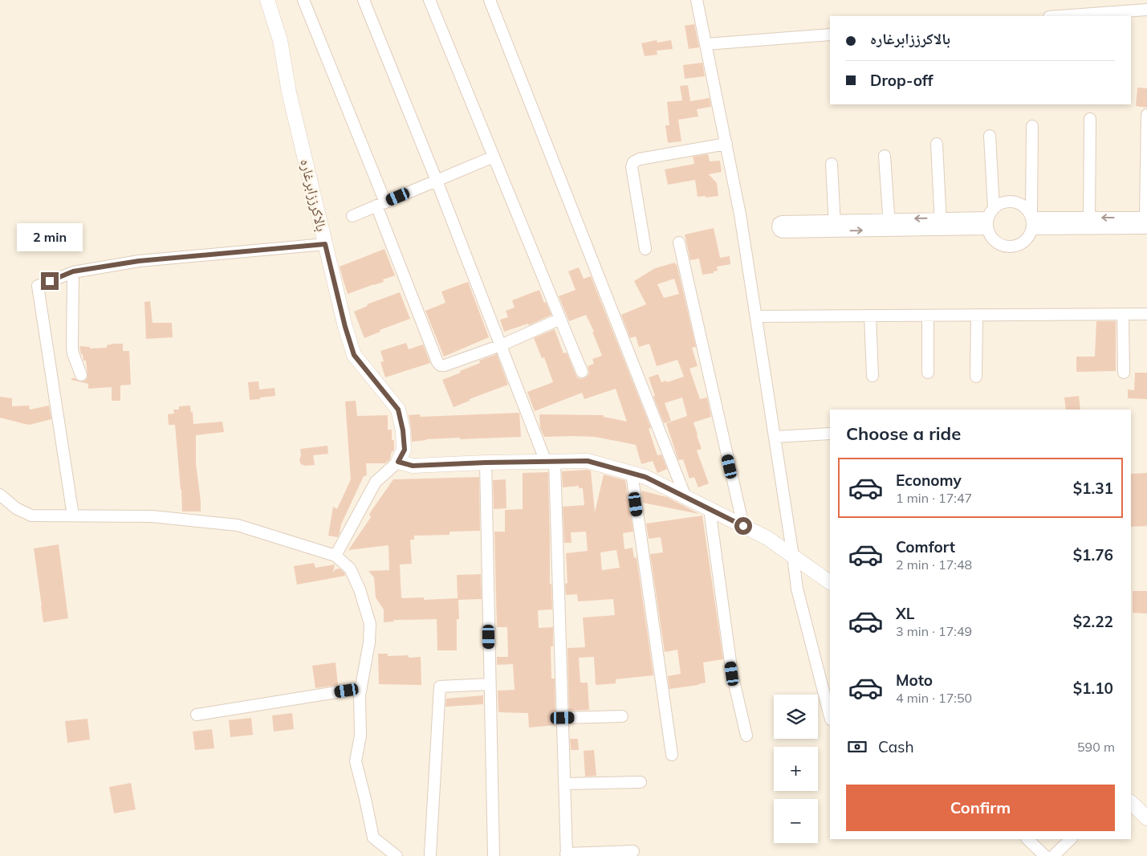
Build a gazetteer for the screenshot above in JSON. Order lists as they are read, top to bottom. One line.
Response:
{"streets":{"street":["بالاکرززابرغاره"]},"page":{"banner":["بالاکرززابرغاره","Drop-off"],"bubble":"2 min","heading":"Choose a ride","list":[{"name":"Economy","note":"1 min · 17:47","value":"$1.31"},{"name":"Comfort","note":"2 min · 17:48","value":"$1.76"},{"name":"XL","note":"3 min · 17:49","value":"$2.22"},{"name":"Moto","note":"4 min · 17:50","value":"$1.10"}],"map_buttons":["+","−"],"pay":["Cash","590 m"],"buttons":"Confirm"}}
